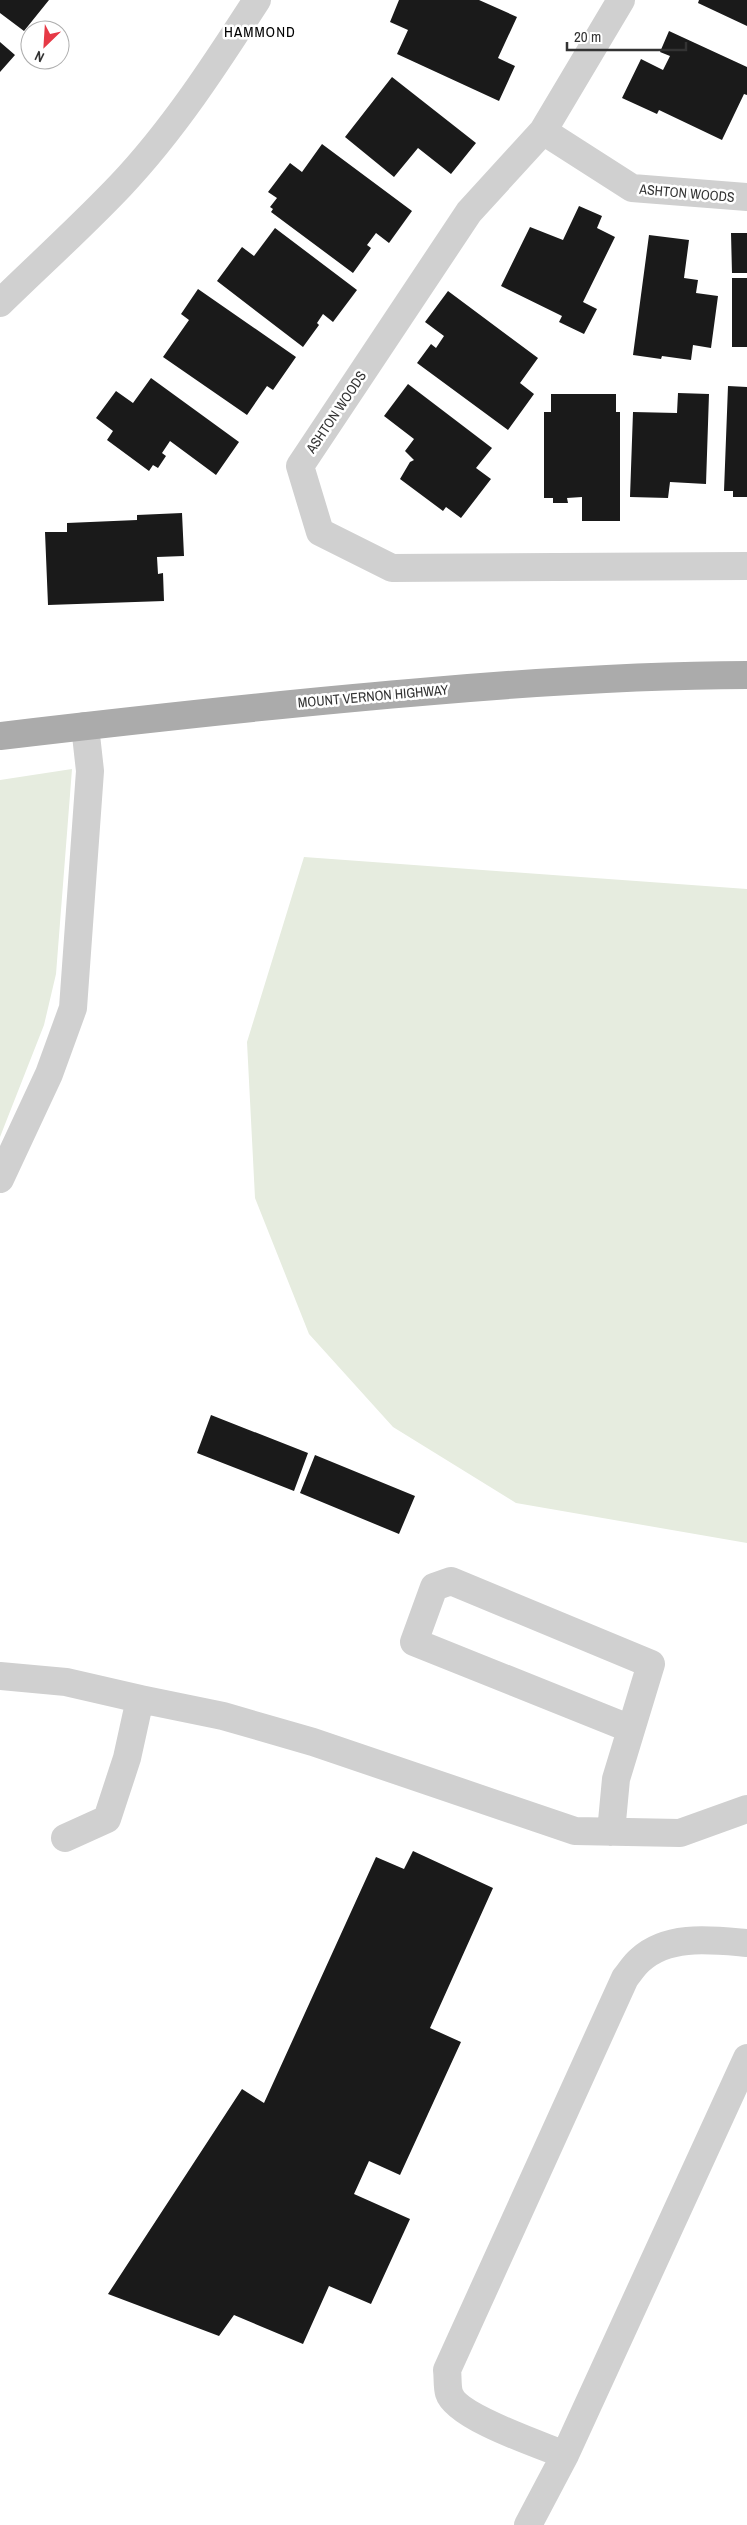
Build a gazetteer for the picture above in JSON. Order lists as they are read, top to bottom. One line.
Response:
{"streets":{"main road":["MOUNT VERNON HIGHWAY"],"street":["ASHTON WOODS"]},"districts":["HAMMOND"],"scale_bar":"20 m","north":"bottom left"}
